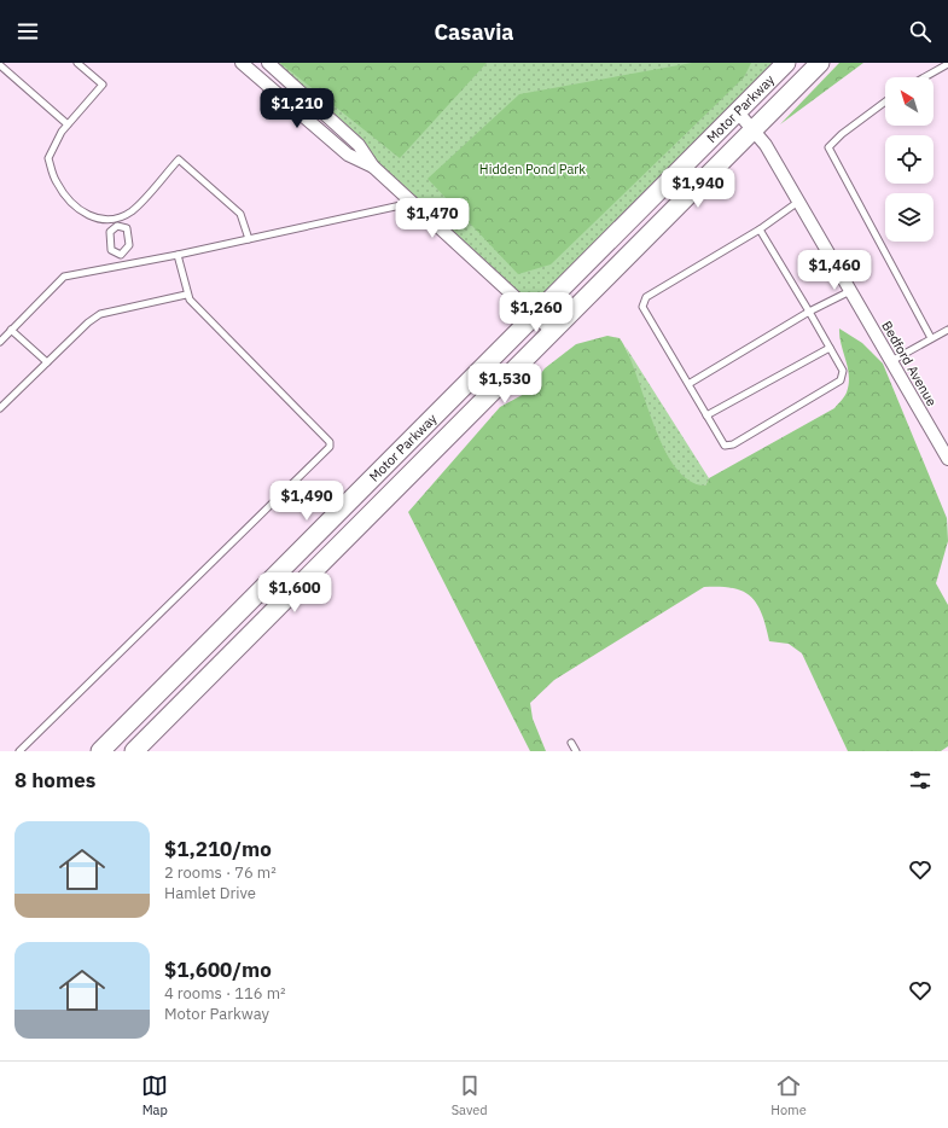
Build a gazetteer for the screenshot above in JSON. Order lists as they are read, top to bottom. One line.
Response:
{"streets":{"main road":["Motor Parkway"],"street":["Bedford Avenue"]},"crossings":[["Motor Parkway","Bedford Avenue"]],"parks":["Hidden Pond Park"],"north":"top left","page":{"header":"Casavia","price":["$1,210","$1,940","$1,470","$1,460","$1,260","$1,530","$1,490","$1,600"],"heading":"8 homes","list":[{"name":"$1,210/mo","note":"2 rooms · 76 m² · Hamlet Drive"},{"name":"$1,600/mo","note":"4 rooms · 116 m² · Motor Parkway"}],"tabs":["Map","Saved","Home"]}}
